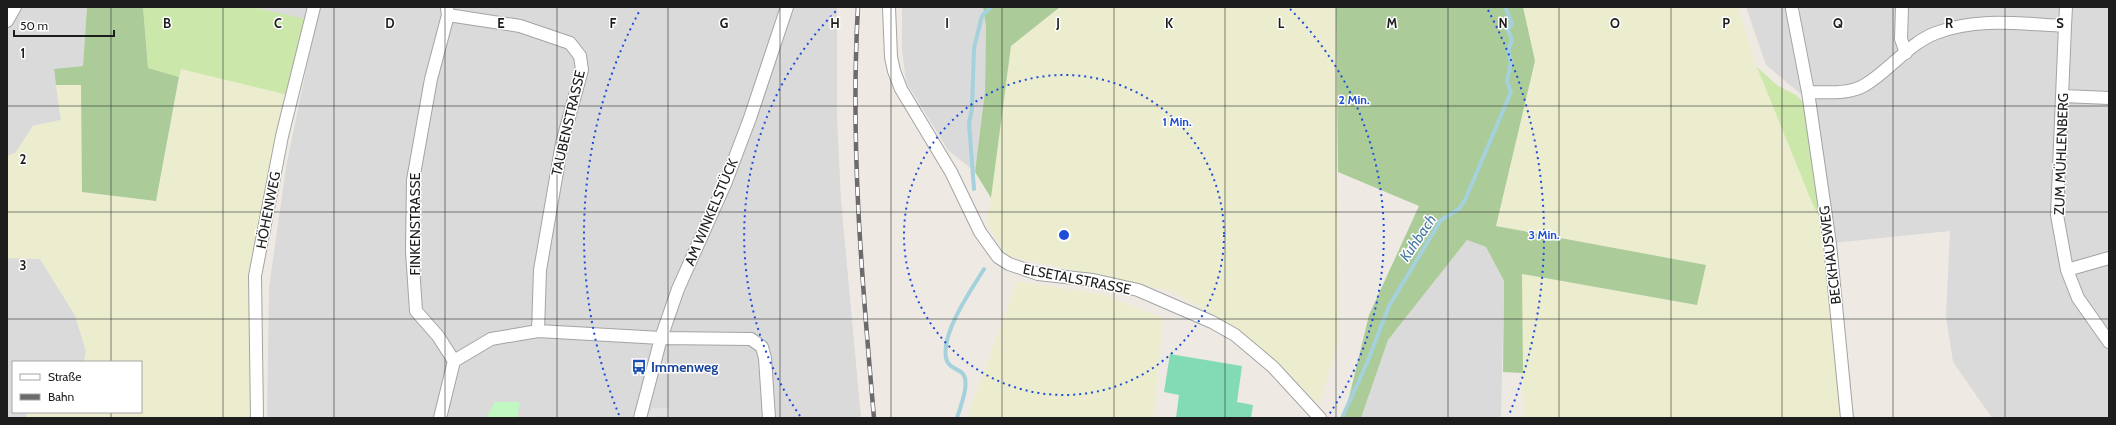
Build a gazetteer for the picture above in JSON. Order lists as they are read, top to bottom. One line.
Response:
{"streets":{"street":["TAUBENSTRASSE","ZUM MÜHLENBERG","HÖHENWEG","AM WINKELSTÜCK","FINKENSTRASSE","BECKHAUSWEG","ELSETALSTRASSE"]},"crossings":[["TAUBENSTRASSE","FINKENSTRASSE"]],"water":["Kuhbach"],"places":{"bus stop":["Immenweg"]},"legend":["Straße","Bahn"],"scale_bar":"50 m","grid":{"columns":["B","C","D","E","F","G","H","I","J","K","L","M","N","O","P","Q","R","S"],"rows":["1","2","3"]},"rings":["2 Min.","1 Min.","3 Min."]}
